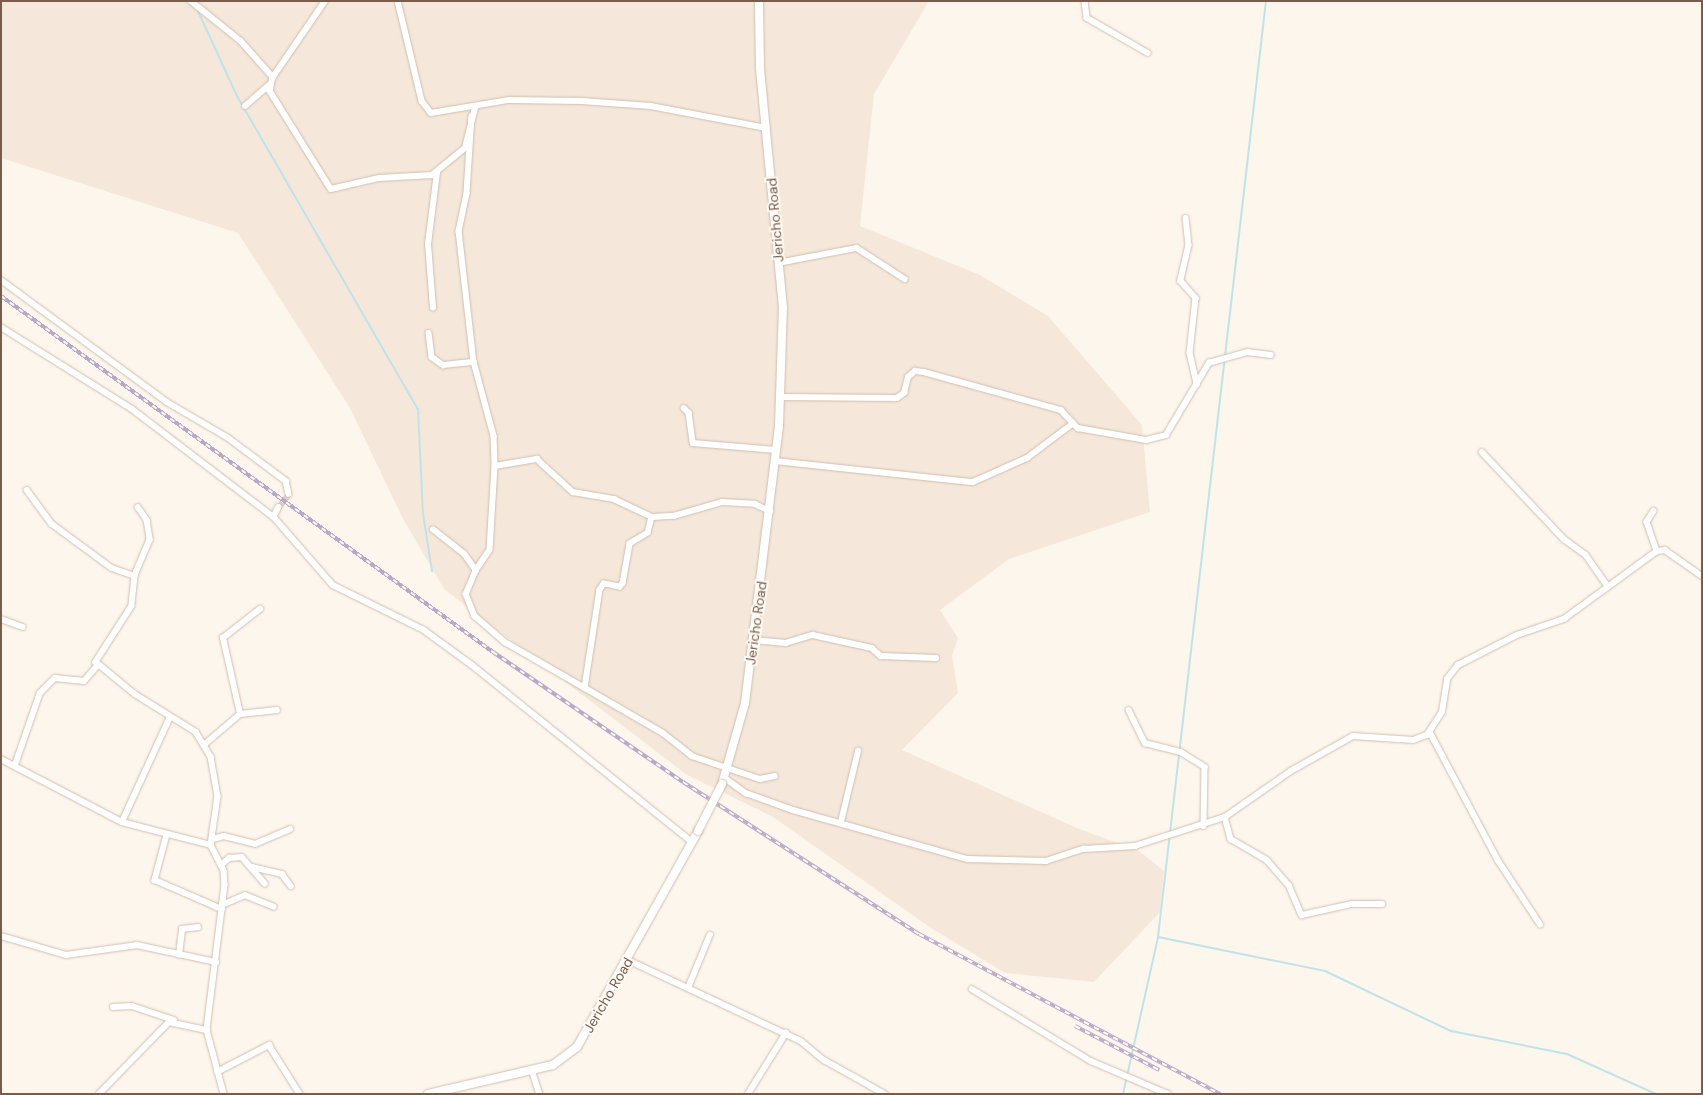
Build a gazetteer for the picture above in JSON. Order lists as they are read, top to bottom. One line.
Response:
{"streets":{"street":["Jericho Road"]}}
